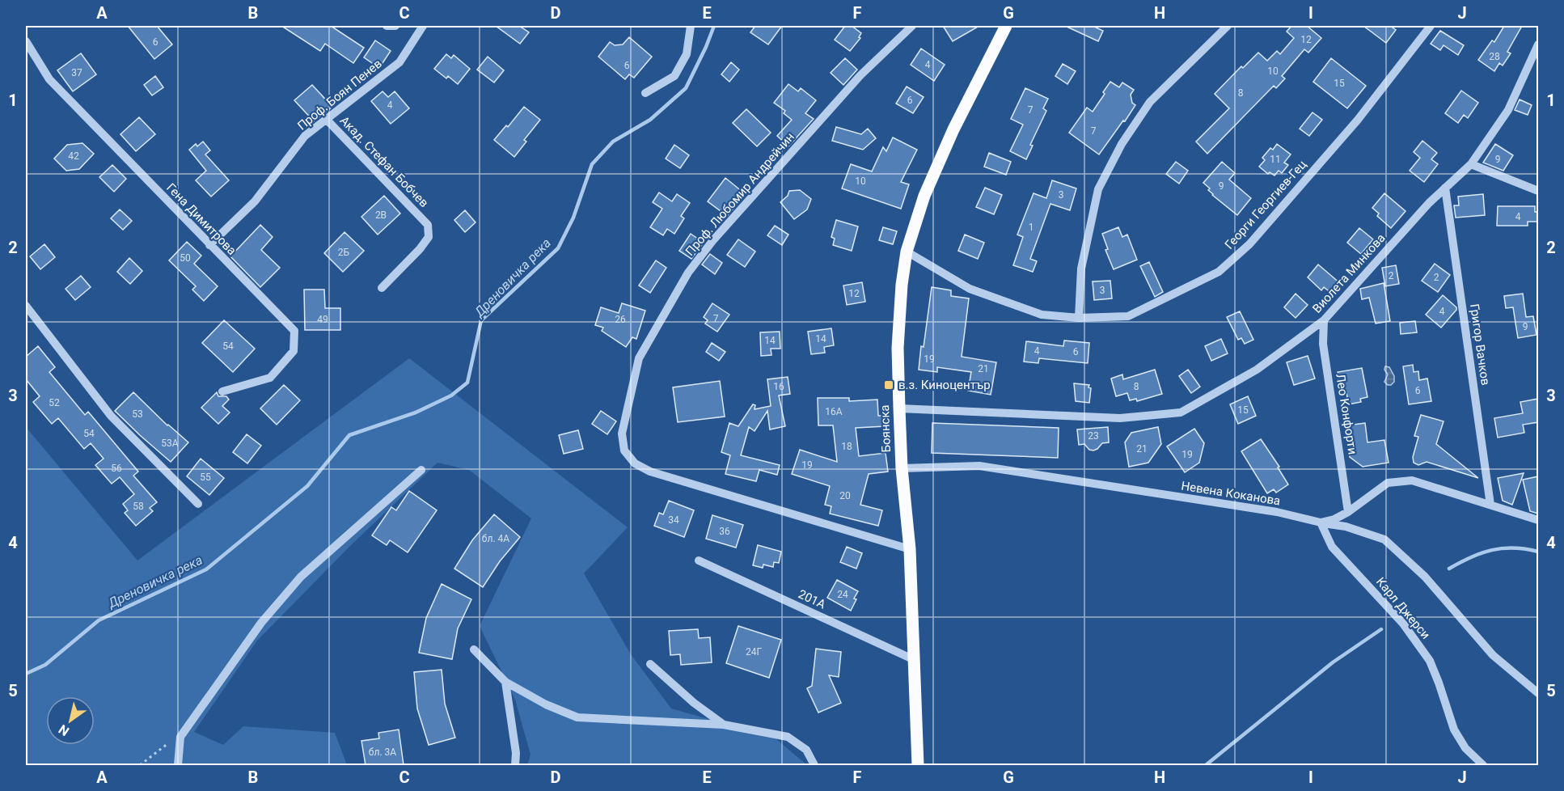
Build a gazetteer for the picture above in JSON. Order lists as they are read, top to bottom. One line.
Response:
{"streets":{"main road":["Боянска"],"street":["Проф. Боян Пенев","Акад. Стефан Бобчев","Проф. Любомир Андрейчин","Георги Георгиев-Гец","Гена Димитрова","Виолета Минкова","Григор Вачков","Лео Конфорти","Невена Коканова","201А","Карл Джерси"]},"crossings":[["Проф. Боян Пенев","Акад. Стефан Бобчев"],["Проф. Боян Пенев","Гена Димитрова"],["Проф. Любомир Андрейчин","Боянска"],["Георги Георгиев-Гец","Боянска"],["Виолета Минкова","Григор Вачков"],["Виолета Минкова","Лео Конфорти"],["Виолета Минкова","Боянска"],["Боянска","Невена Коканова"],["Боянска","201А"],["Невена Коканова","Карл Джерси"]],"water":["Дреновичка река"],"places":{"transit":["в.з. Киноцентър"]},"house_numbers":["12","6","28","4","6","10","37","15","8","6","4","7","7","42","11","9","10","9","3","2В","4","1","2Б","50","2","2","3","12","4","7","49","26","9","14","14","54","4","6","19","21","16","8","6","52","15","16А","53","54","23","53A","18","21","19","19","56","55","20","58","34","36","бл. 4А","24","24Г","бл. 3А"],"north":"bottom left","grid":{"columns":["A","B","C","D","E","F","G","H","I","J"],"rows":["1","2","3","4","5"]}}
